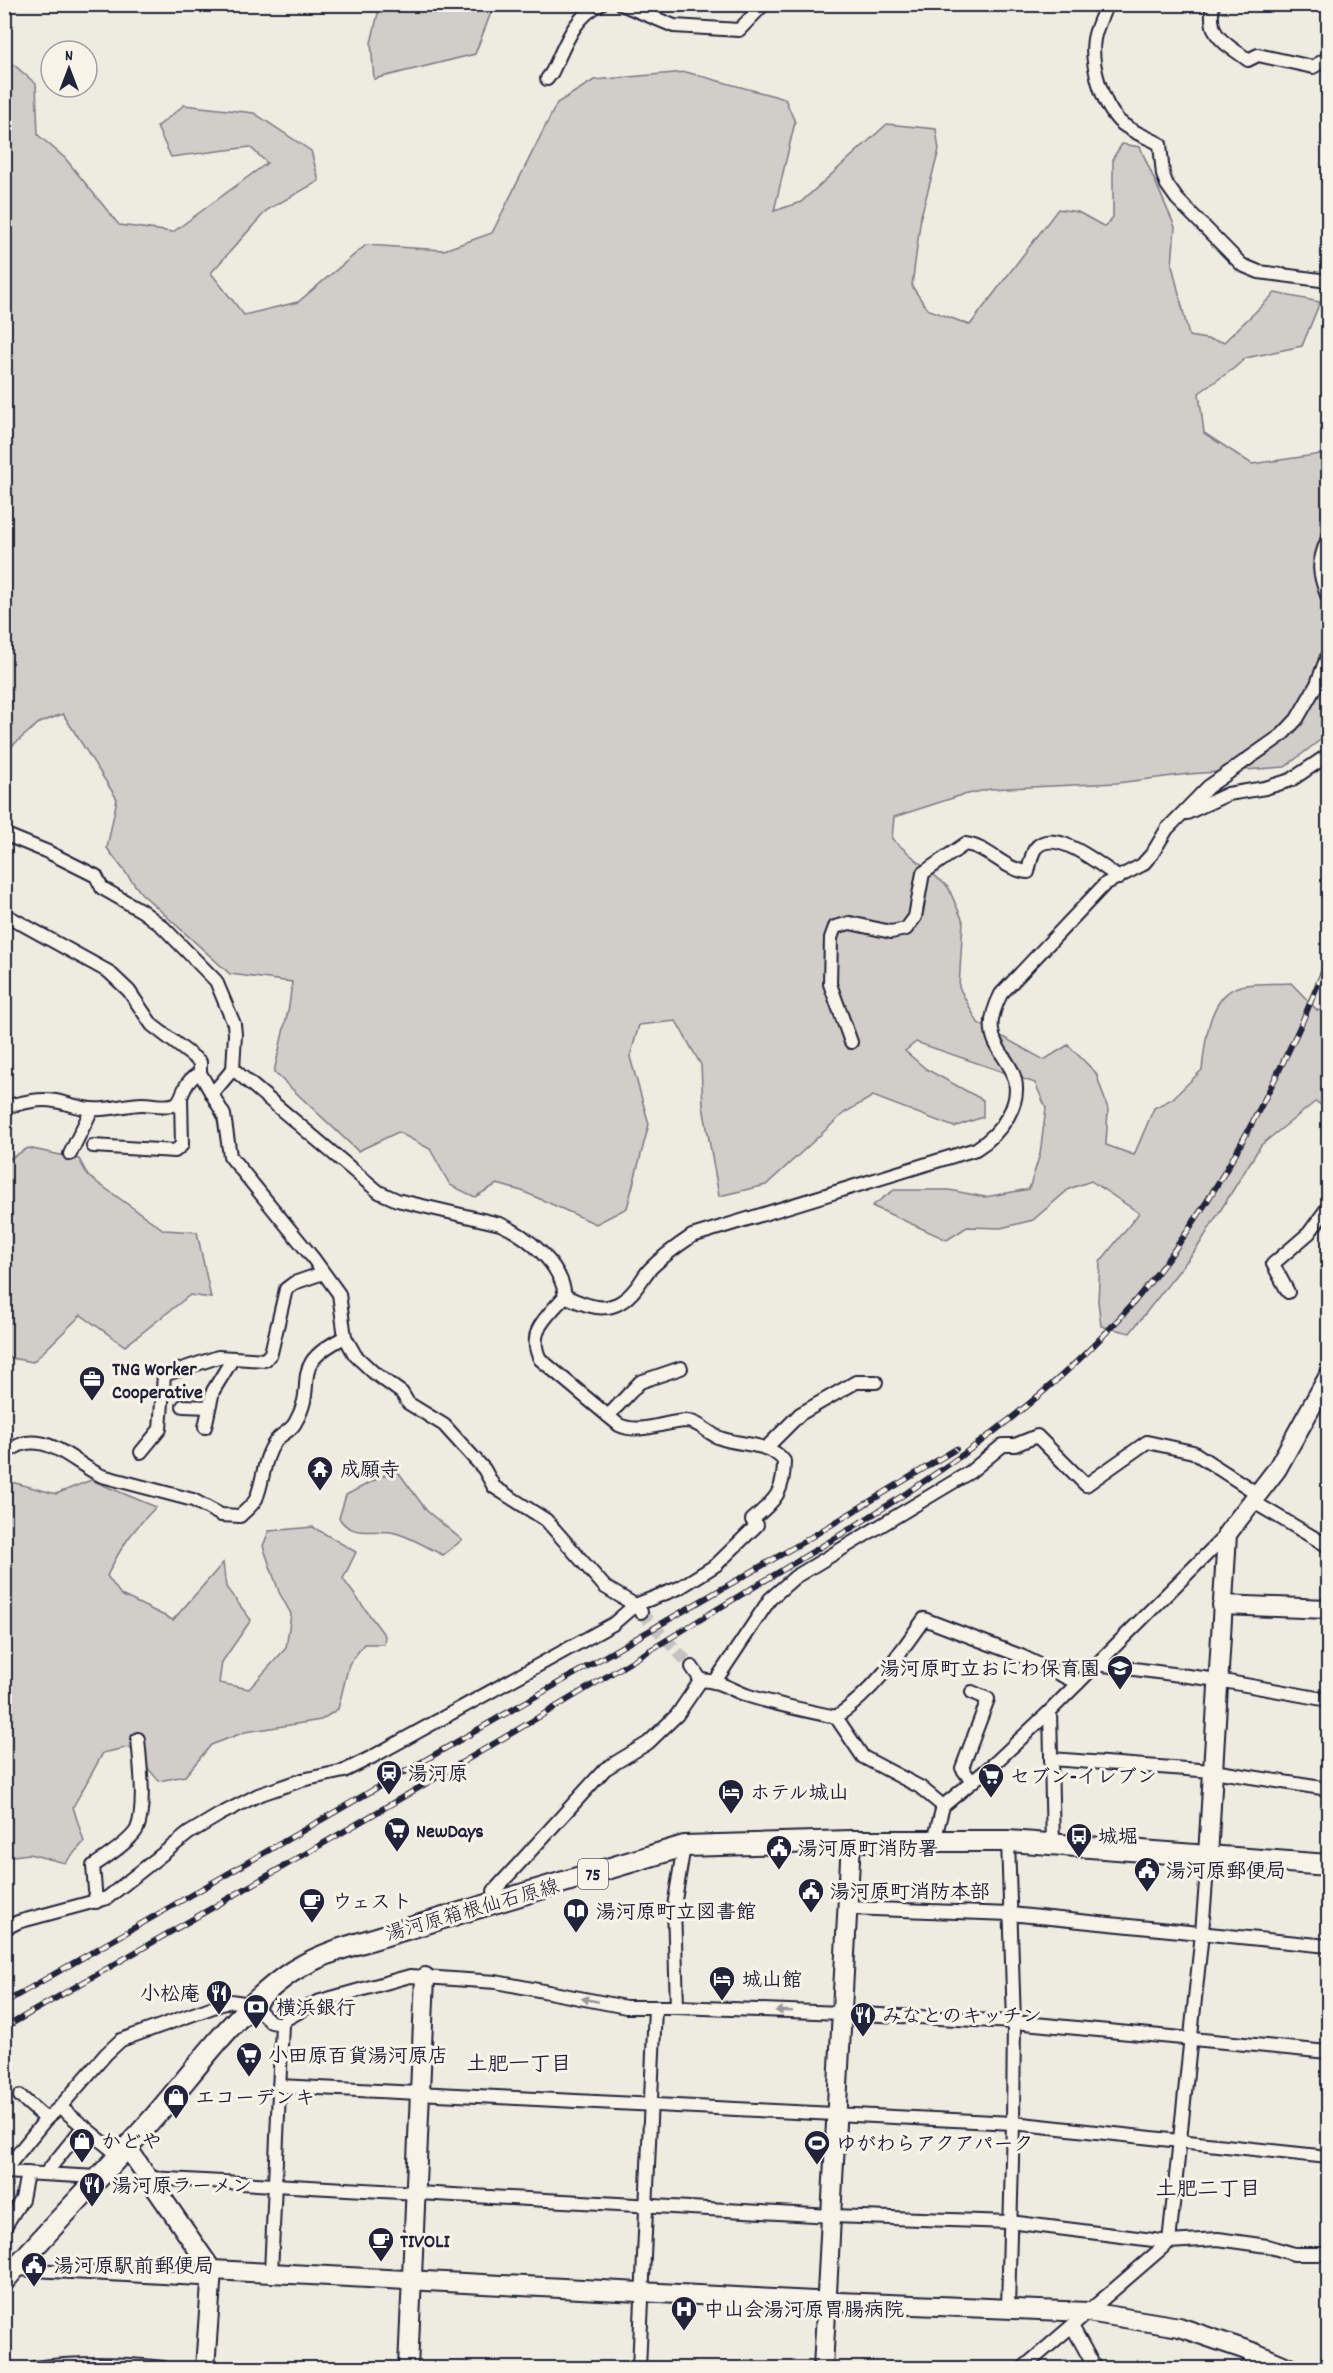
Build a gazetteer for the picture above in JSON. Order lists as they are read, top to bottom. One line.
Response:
{"streets":{"main road":["75","湯河原箱根仙石原線"]},"districts":["土肥一丁目","土肥二丁目"],"places":{"office":["TNG Worker Cooperative"],"temple":["成願寺"],"school or university":["湯河原町立おにわ保育園"],"station":["湯河原"],"supermarket":["セブン-イレブン","NewDays","小田原百貨湯河原店"],"hotel":["ホテル城山","城山館"],"bus stop":["城堀"],"public building":["湯河原町消防署","湯河原郵便局","湯河原町消防本部","湯河原駅前郵便局"],"cafe":["ウェスト","TIVOLI"],"library":["湯河原町立図書館"],"restaurant":["小松庵","みなとのキッチン","湯河原ラーメン"],"bank":["横浜銀行"],"shop":["エコーデンキ","かどや"],"sports":["ゆがわらアクアパーク"],"hospital":["中山会湯河原胃腸病院"]},"north":"top"}
